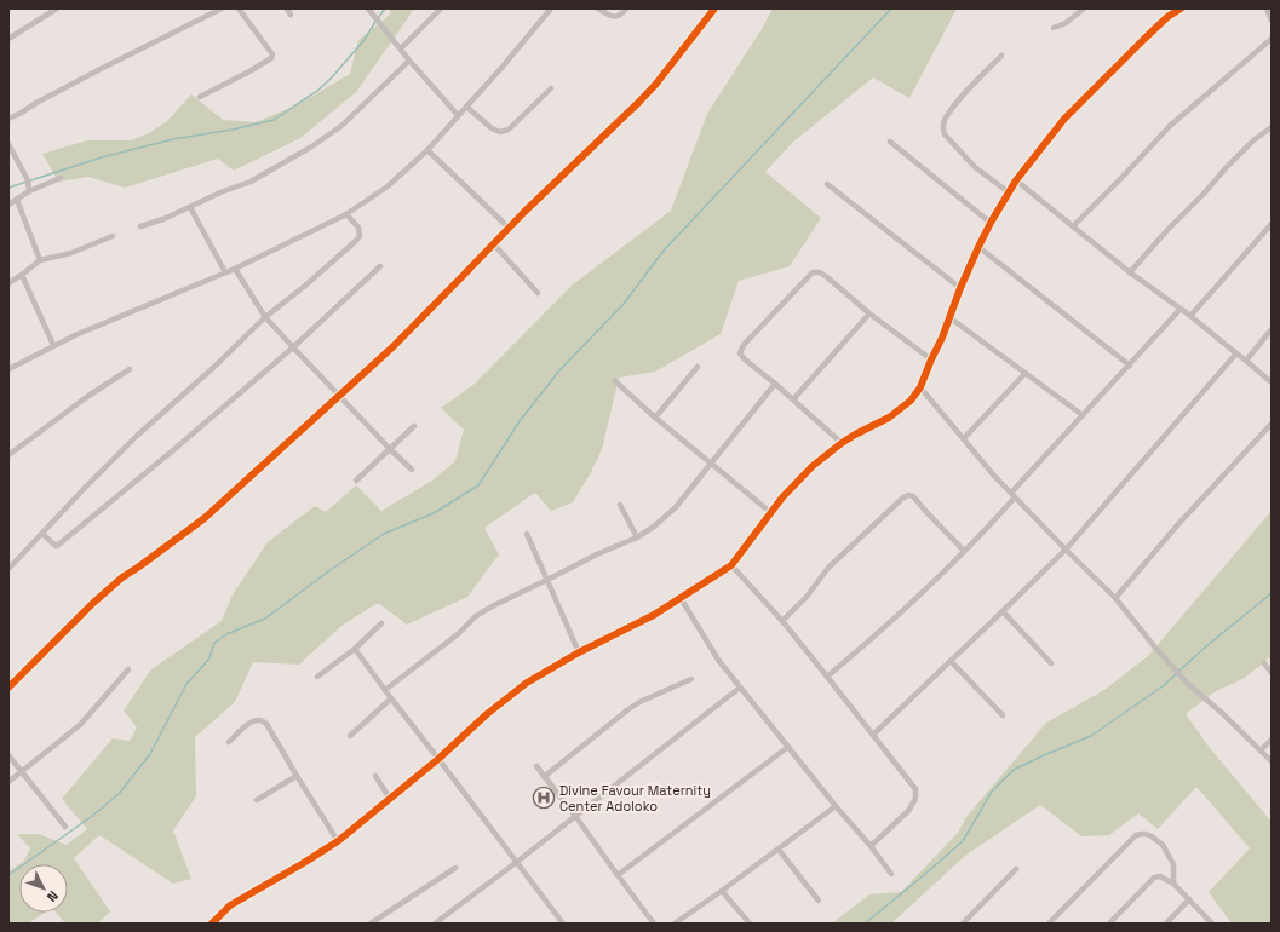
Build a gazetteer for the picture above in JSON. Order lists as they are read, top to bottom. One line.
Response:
{"places":{"hospital":["Divine Favour Maternity Center Adoloko"]},"north":"bottom right"}
